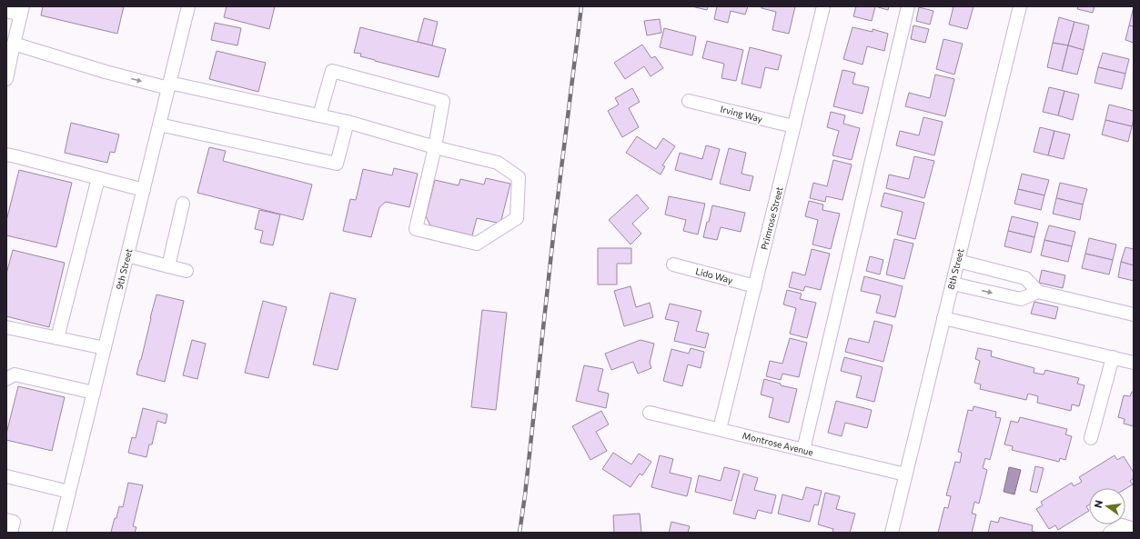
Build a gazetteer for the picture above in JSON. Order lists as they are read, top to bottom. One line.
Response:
{"streets":{"street":["Irving Way","Primrose Street","9th Street","8th Street","Lido Way","Montrose Avenue"]},"crossings":[["Irving Way","Primrose Street"],["Primrose Street","Lido Way"],["Primrose Street","Montrose Avenue"],["8th Street","Montrose Avenue"]],"north":"left"}
